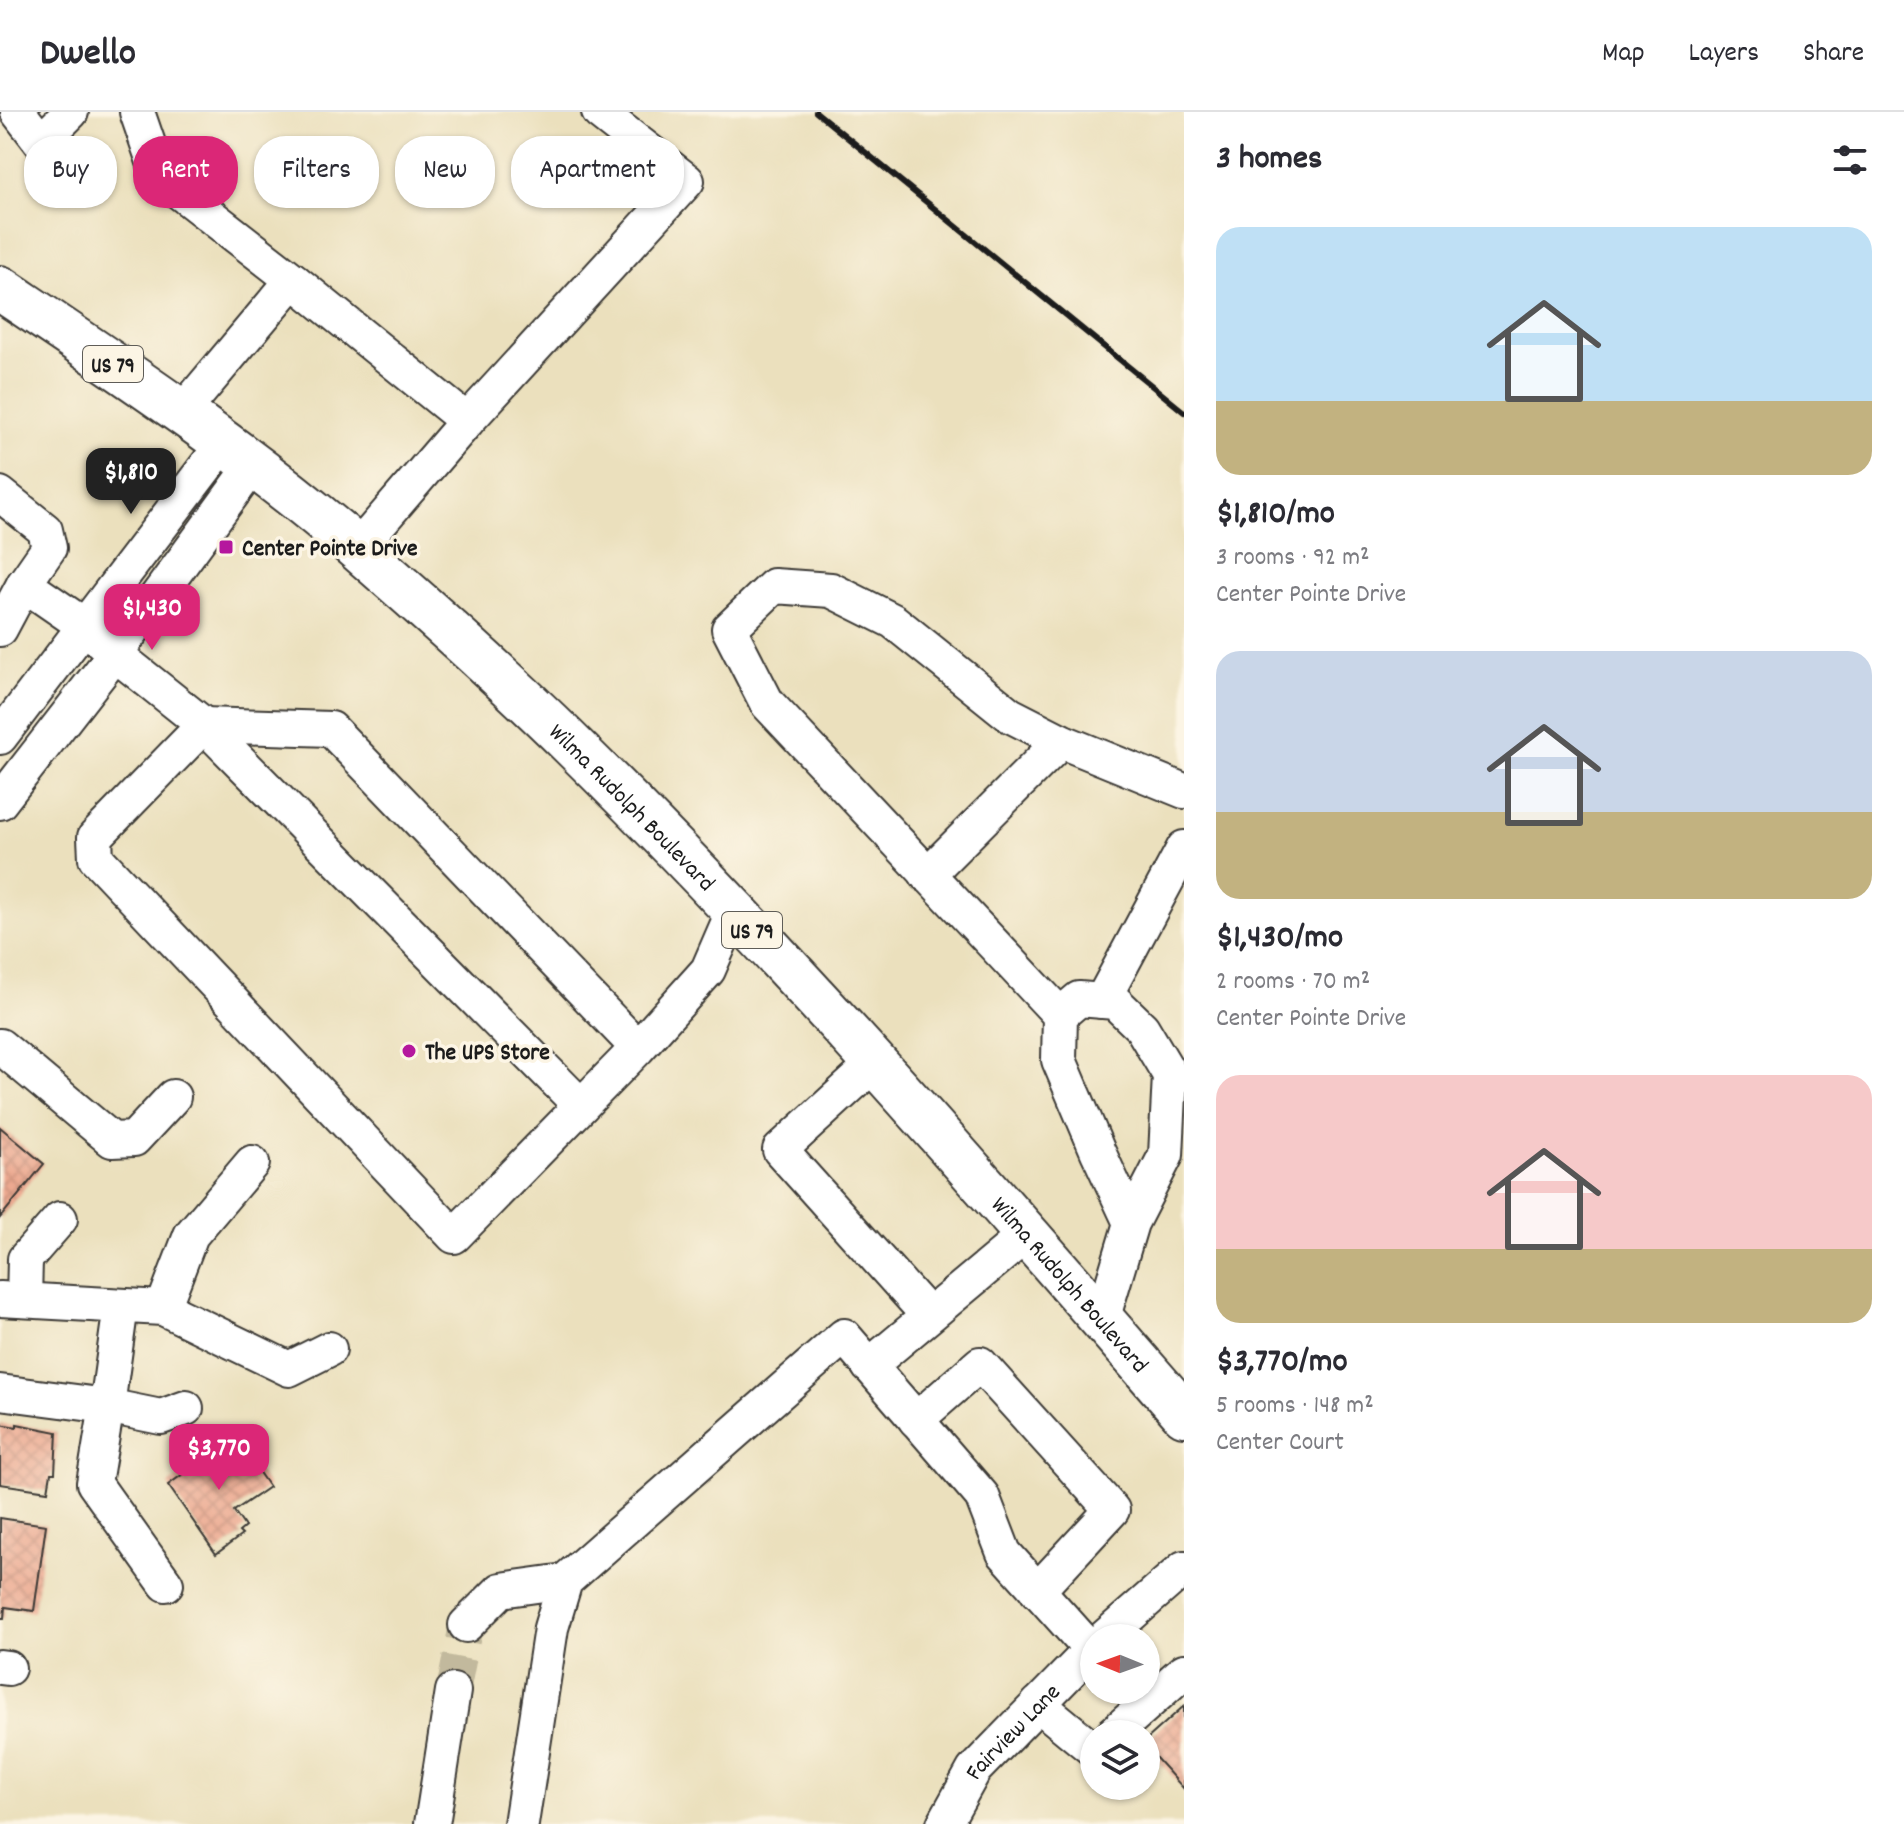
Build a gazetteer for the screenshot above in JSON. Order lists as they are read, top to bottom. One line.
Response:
{"streets":{"highway":["US 79","Wilma Rudolph Boulevard"],"street":["Fairview Lane"]},"places":{"transit":["Center Pointe Drive"],"other":["The UPS Store"]},"north":"left","page":{"header":"Dwello","nav":["Map","Layers","Share"],"heading":"3 homes","chip":["Buy","Rent","Filters","New","Apartment"],"list":[{"name":"$1,810/mo","note":"3 rooms · 92 m² · Center Pointe Drive"},{"name":"$1,430/mo","note":"2 rooms · 70 m² · Center Pointe Drive"},{"name":"$3,770/mo","note":"5 rooms · 148 m² · Center Court"}],"price":["$1,810","$1,430","$3,770"]}}
